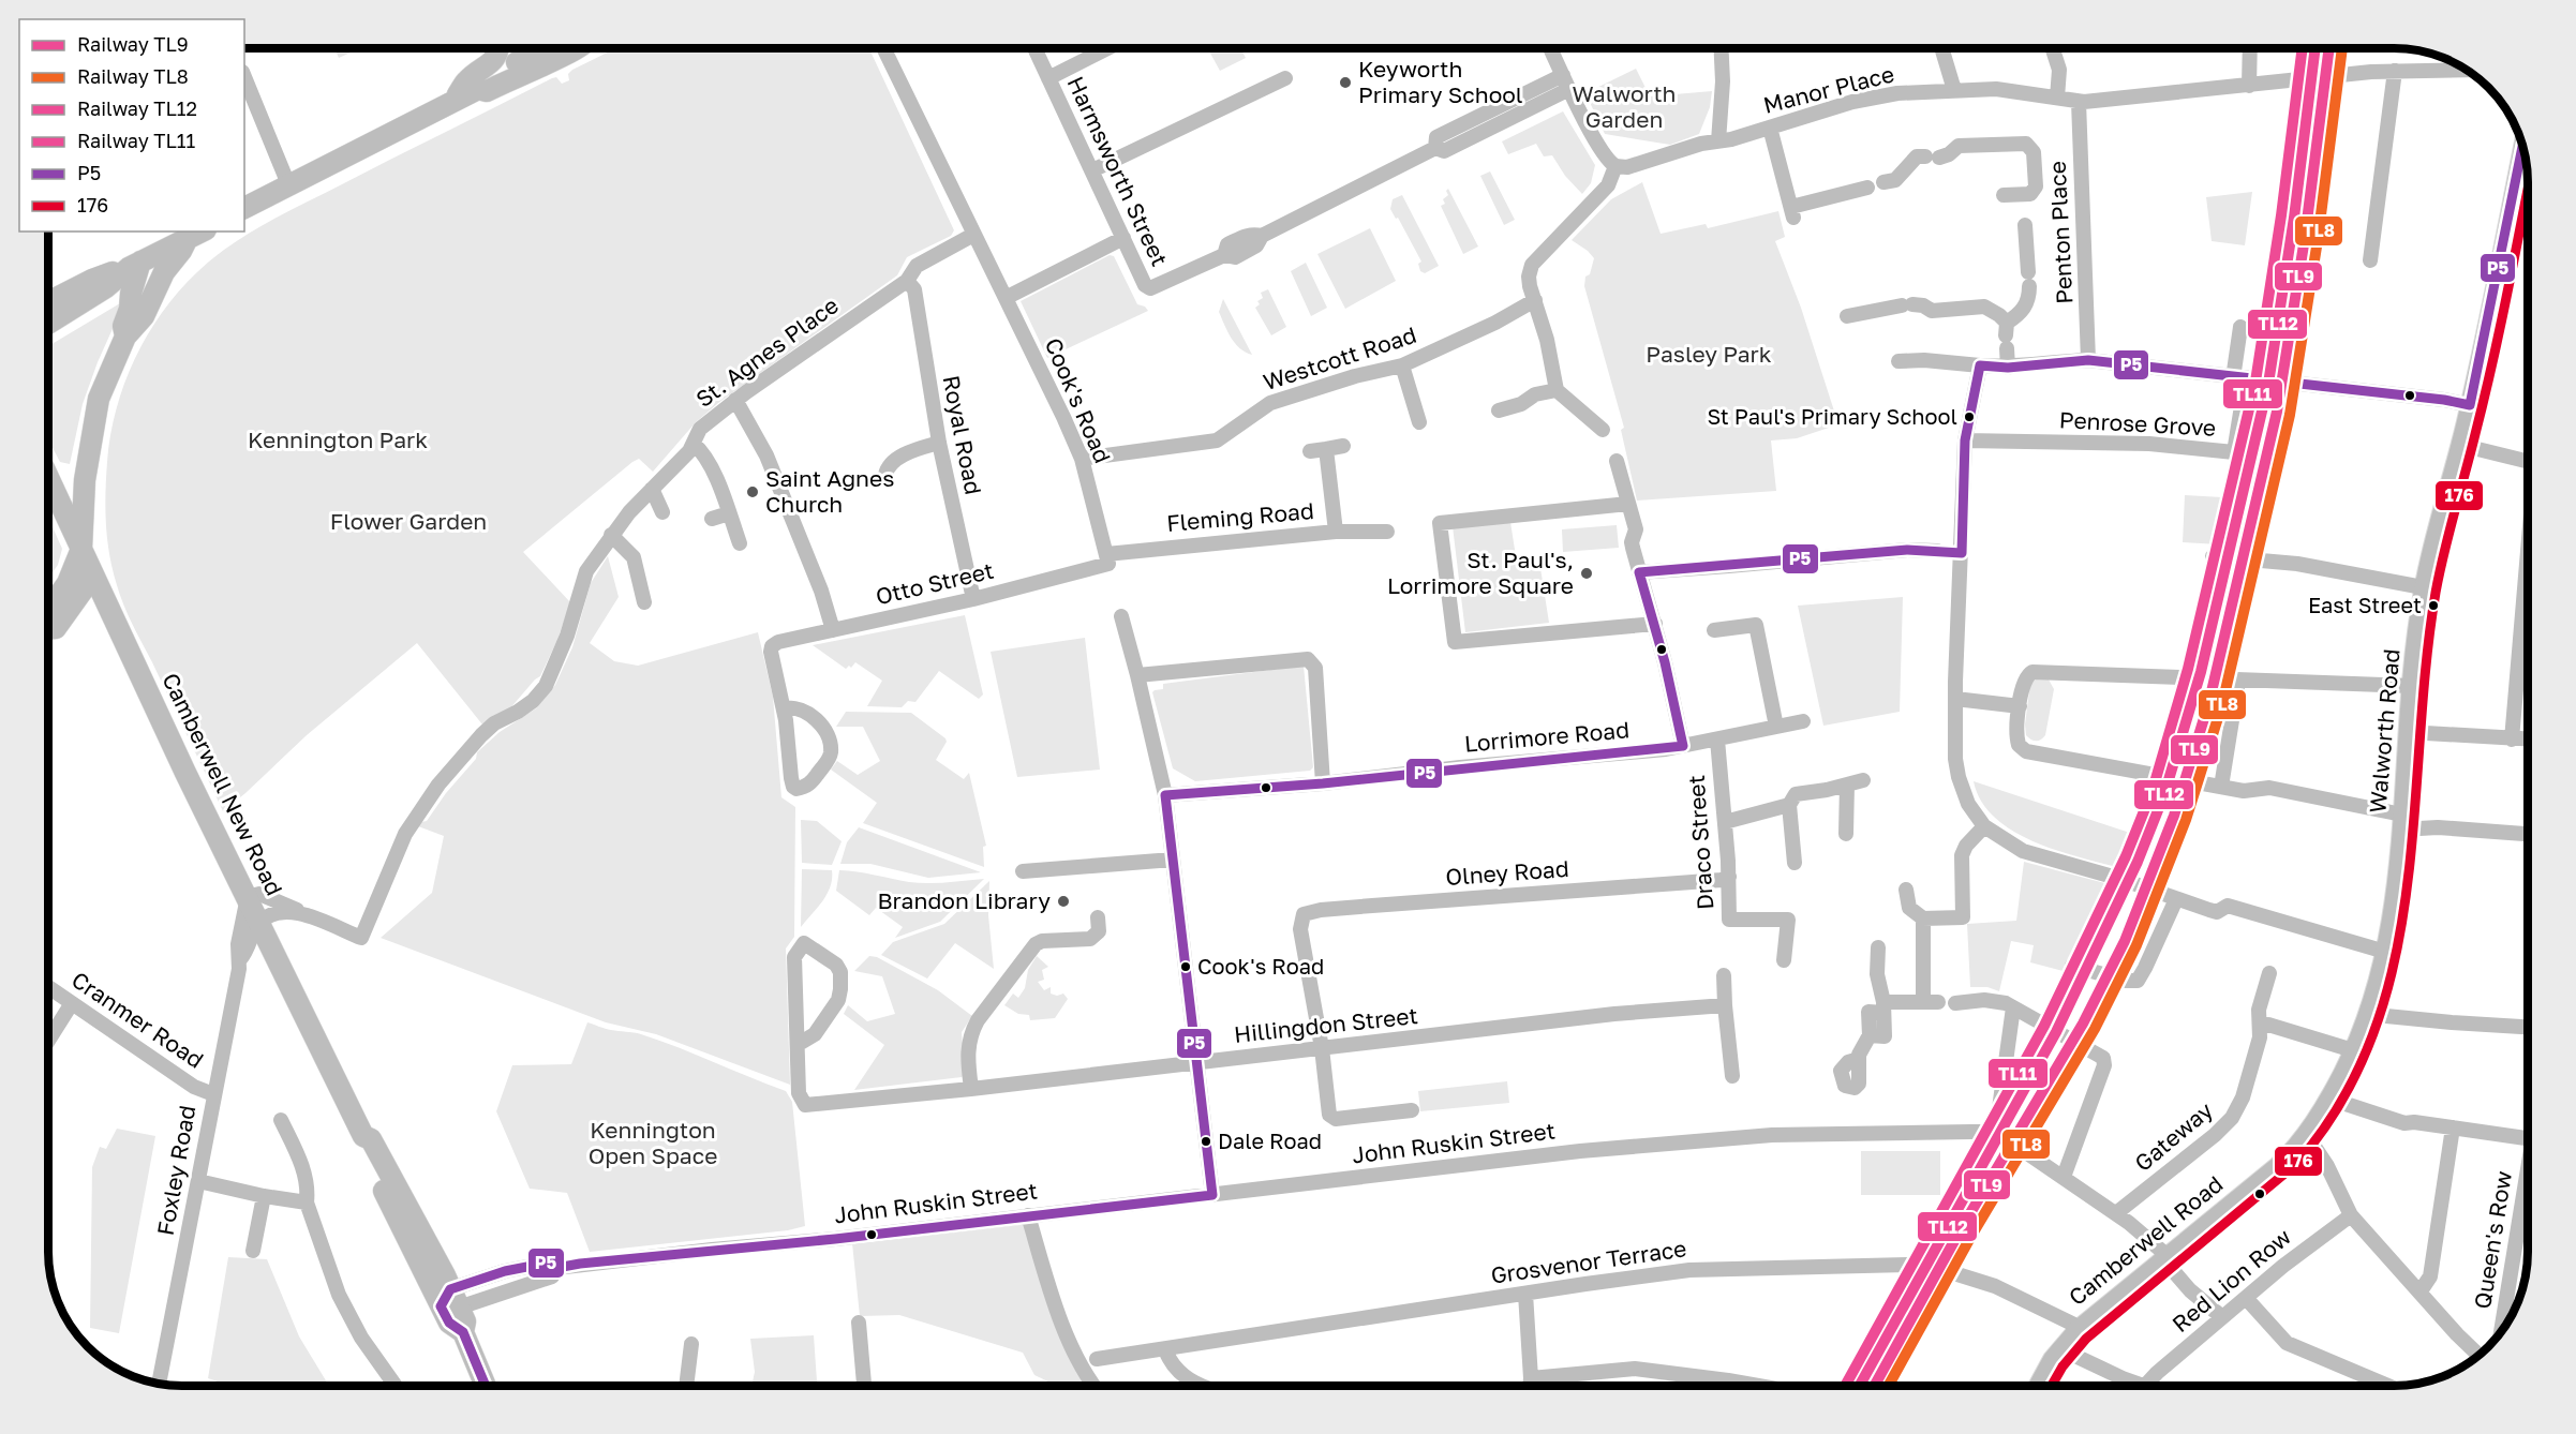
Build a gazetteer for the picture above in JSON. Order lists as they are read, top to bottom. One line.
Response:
{"streets":{"highway":["Camberwell New Road"],"main road":["Walworth Road","Camberwell Road"],"street":["Manor Place","Harmsworth Street","Penton Place","St. Agnes Place","Westcott Road","Cook's Road","Penrose Grove","Royal Road","Fleming Road","Otto Street","Lorrimore Road","Draco Street","Olney Road","Cranmer Road","Hillingdon Street","Gateway","John Ruskin Street","Foxley Road","Queen's Row","Grosvenor Terrace","Red Lion Row"]},"crossings":[["Manor Place","Penton Place"],["St. Agnes Place","Cook's Road"],["St. Agnes Place","Royal Road"],["Westcott Road","Cook's Road"],["Cook's Road","Fleming Road"],["Cook's Road","Otto Street"],["Royal Road","Otto Street"],["Fleming Road","Otto Street"],["Walworth Road","Camberwell Road"],["Lorrimore Road","Draco Street"],["Camberwell New Road","John Ruskin Street"],["Camberwell New Road","Foxley Road"],["Draco Street","Olney Road"],["Olney Road","Hillingdon Street"],["Cranmer Road","Foxley Road"],["Camberwell Road","Grosvenor Terrace"]],"parks":["Walworth Garden","Pasley Park","Kennington Park","Flower Garden","Kennington Open Space"],"places":["Keyworth Primary School","St Paul's Primary School","Saint Agnes Church","St. Paul's, Lorrimore Square","East Street","Brandon Library","Cook's Road","Dale Road"],"lines":["rail line TL9","rail line TL8","rail line TL12","rail line TL11","transit line P5","transit line 176"],"legend":["Railway TL9","Railway TL8","Railway TL12","Railway TL11","P5","176"]}
